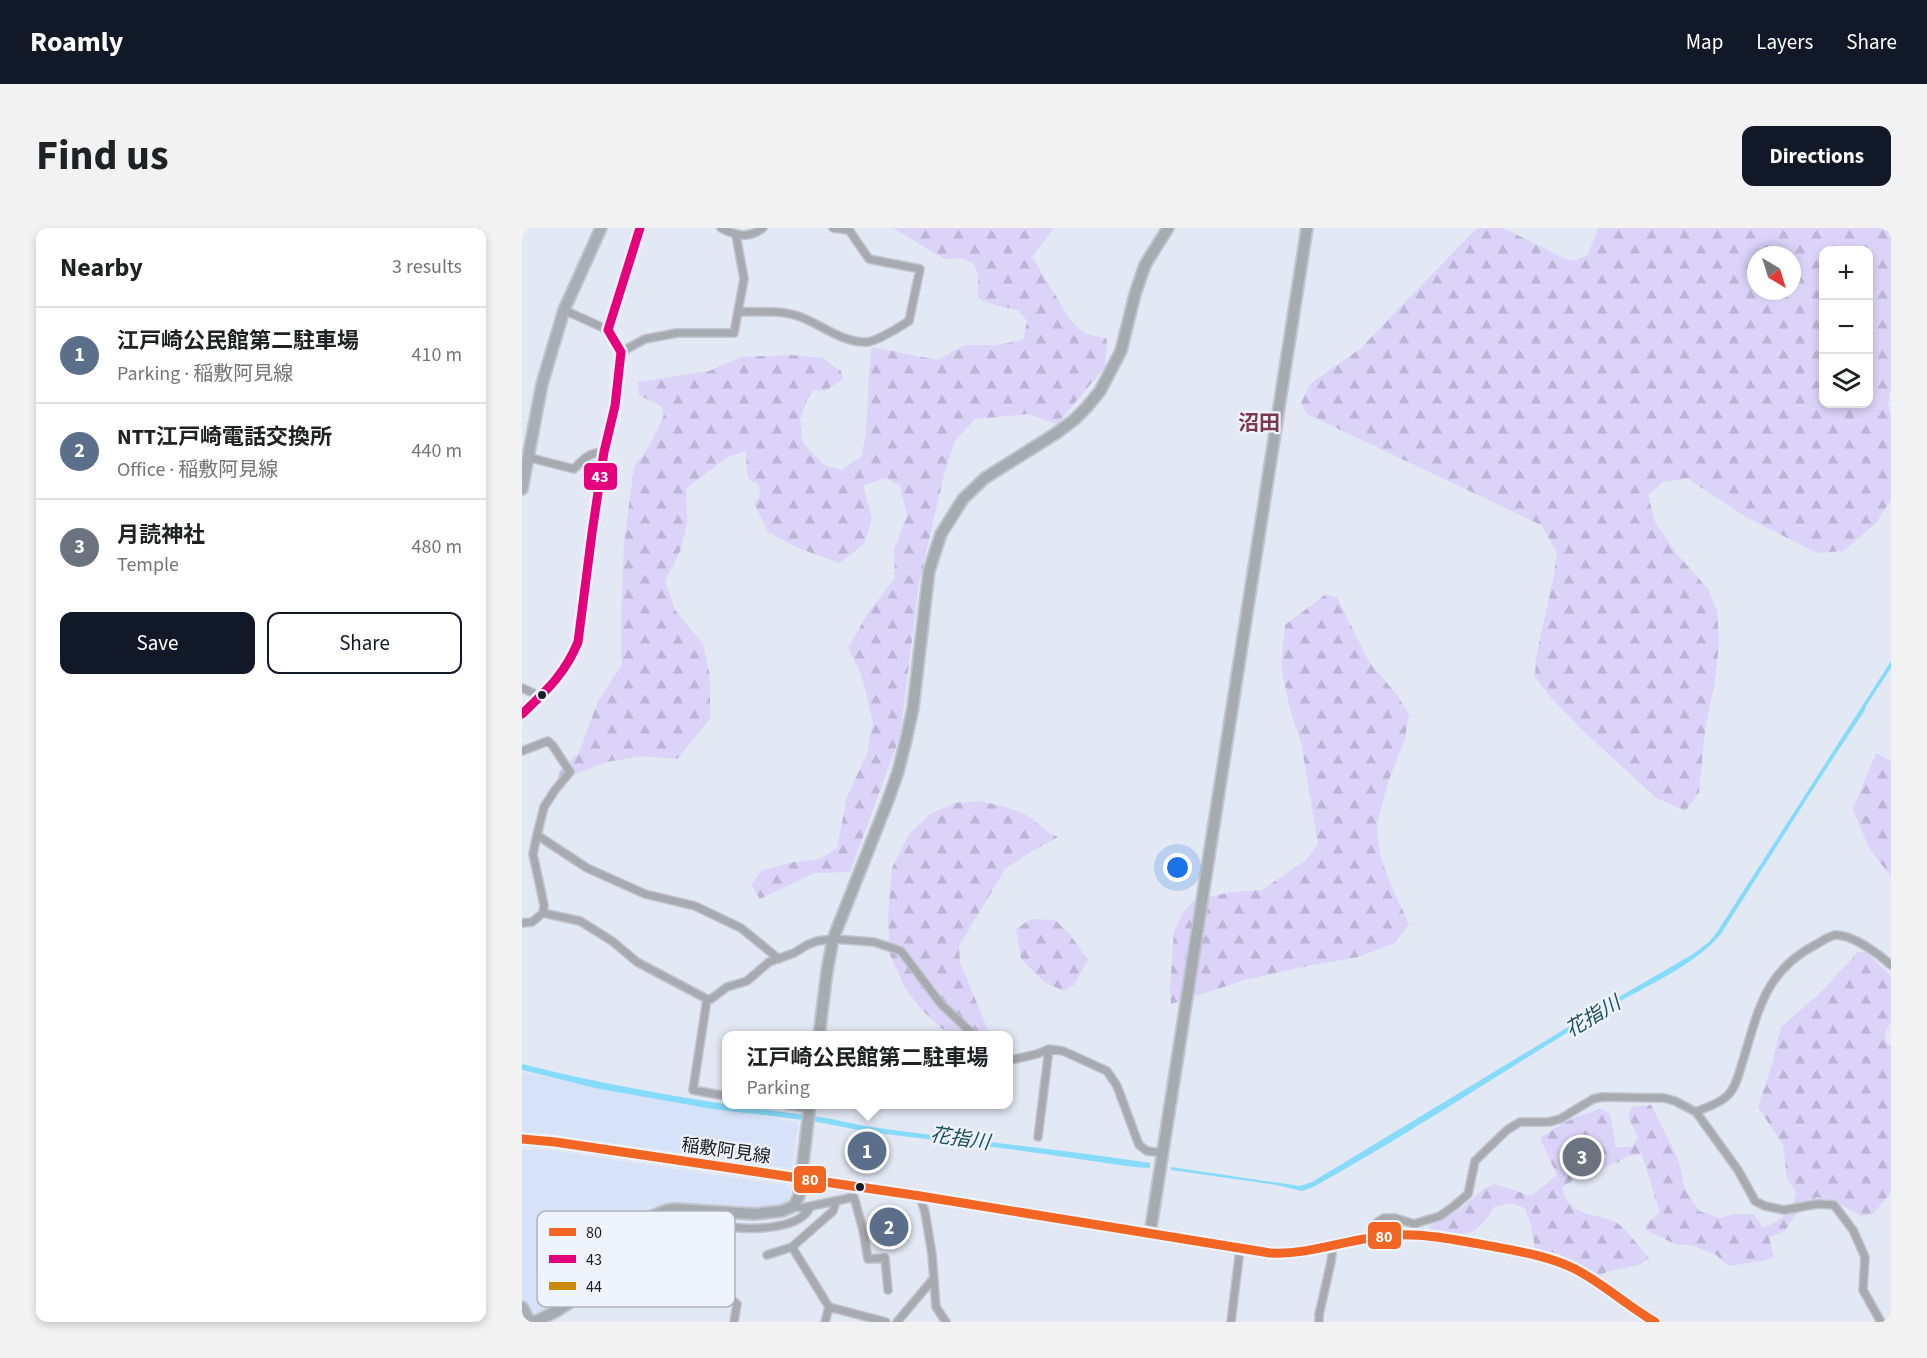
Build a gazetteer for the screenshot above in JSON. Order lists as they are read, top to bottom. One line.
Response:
{"streets":{"street":["稲敷阿見線"]},"districts":["沼田"],"water":["花指川"],"lines":["transit line 43","transit line 80"],"legend":["80","43","44"],"north":"bottom right","page":{"header":"Roamly","nav":["Map","Layers","Share"],"title":"Find us","buttons":["Directions",["Save","Share"]],"heading":["Nearby","3 results"],"map_buttons":["+","−"],"list":[{"mark":"1","name":"江戸崎公民館第二駐車場","note":"Parking · 稲敷阿見線","value":"410 m"},{"mark":"2","name":"NTT江戸崎電話交換所","note":"Office · 稲敷阿見線","value":"440 m"},{"mark":"3","name":"月読神社","note":"Temple","value":"480 m"}],"popup":["江戸崎公民館第二駐車場","Parking"],"pins":["1","3","2"]}}
